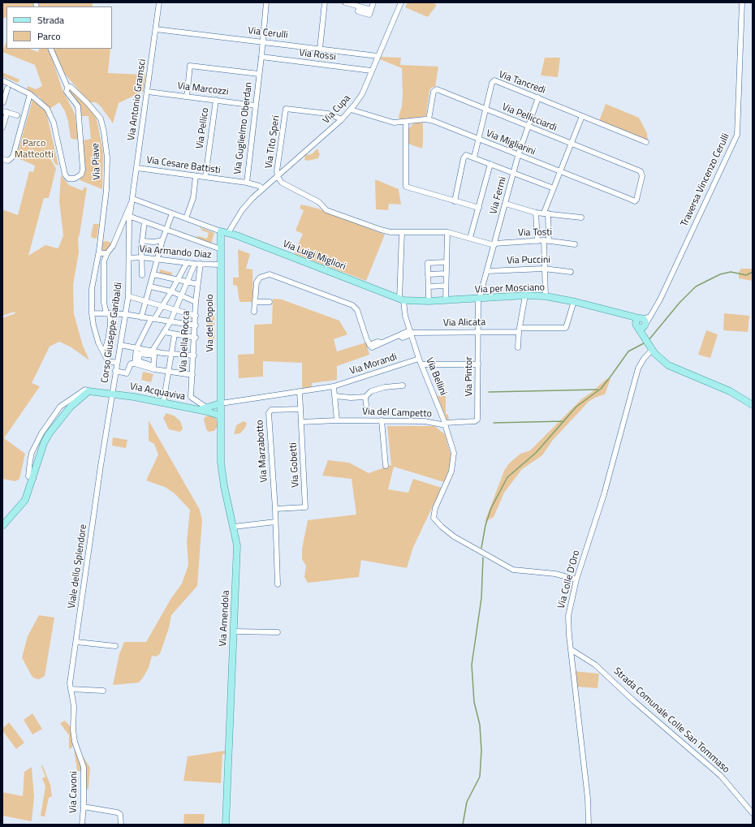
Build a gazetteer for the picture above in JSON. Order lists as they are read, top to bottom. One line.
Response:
{"streets":{"main road":["Via Luigi Migliori","Via per Mosciano","Via del Popolo","Via Acquaviva","Via Amendola"],"street":["Via Cerulli","Via Rossi","Via Tancredi","Via Marcozzi","Via Antonio Gramsci","Via Cupa","Via Pellicciardi","Via Pellico","Via Guglielmo Oberdan","Via Tito Speri","Via Migliarini","Via Piave","Via Cesare Battisti","Traversa Vincenzo Cerulli","Via Fermi","Via Tosti","Via Armando Diaz","Via Puccini","Via Alicata","Corso Giuseppe Garibaldi","Via Della Rocca","Via Morandi","Via Bellini","Via Pintor","Via del Campetto","Via Marzabotto","Via Gobetti","Viale dello Splendore","Via Colle D'Oro","Strada Comunale Colle San Tommaso","Via Cavoni"]},"crossings":[["Via Cerulli","Via Antonio Gramsci"],["Via Cerulli","Via Cupa"],["Via Cerulli","Via Guglielmo Oberdan"],["Via Rossi","Via Cupa"],["Via Rossi","Via Guglielmo Oberdan"],["Via Tancredi","Via Pellicciardi"],["Via Tancredi","Via Migliarini"],["Via Tancredi","Via Fermi"],["Via Marcozzi","Via Antonio Gramsci"],["Via Marcozzi","Via Pellico"],["Via Marcozzi","Via Guglielmo Oberdan"],["Via Antonio Gramsci","Via Cesare Battisti"],["Via Antonio Gramsci","Corso Giuseppe Garibaldi"],["Via Cupa","Via Guglielmo Oberdan"],["Via Cupa","Via Tito Speri"],["Via Cupa","Via Migliarini"],["Via Cupa","Via Tosti"],["Via Pellicciardi","Via Migliarini"],["Via Pellicciardi","Via Fermi"],["Via Pellico","Via Cesare Battisti"],["Via Guglielmo Oberdan","Via Cesare Battisti"],["Via Tito Speri","Via Tosti"],["Via Migliarini","Via Fermi"],["Traversa Vincenzo Cerulli","Via per Mosciano"],["Via Fermi","Via Tosti"],["Via Fermi","Via Puccini"],["Via Fermi","Via per Mosciano"],["Via Fermi","Via Pintor"],["Via Tosti","Via Bellini"],["Via Armando Diaz","Via del Popolo"],["Via Armando Diaz","Corso Giuseppe Garibaldi"],["Via Armando Diaz","Via Della Rocca"],["Via Luigi Migliori","Via per Mosciano"],["Via Luigi Migliori","Via del Popolo"],["Via Luigi Migliori","Via Bellini"],["Via per Mosciano","Via Alicata"],["Via per Mosciano","Via Bellini"],["Via per Mosciano","Via Pintor"],["Via del Popolo","Via Acquaviva"],["Via del Popolo","Via Amendola"],["Via Alicata","Via Bellini"],["Via Alicata","Via Pintor"],["Corso Giuseppe Garibaldi","Via Acquaviva"],["Corso Giuseppe Garibaldi","Viale dello Splendore"],["Via Della Rocca","Via Acquaviva"],["Via Morandi","Via Bellini"],["Via Bellini","Via Pintor"],["Via Bellini","Via del Campetto"],["Via Pintor","Via del Campetto"],["Via Acquaviva","Viale dello Splendore"],["Via Acquaviva","Via Amendola"],["Via del Campetto","Via Gobetti"],["Via Marzabotto","Via Gobetti"],["Viale dello Splendore","Via Cavoni"],["Via Colle D'Oro","Strada Comunale Colle San Tommaso"]],"parks":["Parco Matteotti"],"legend":["Strada","Parco"]}
